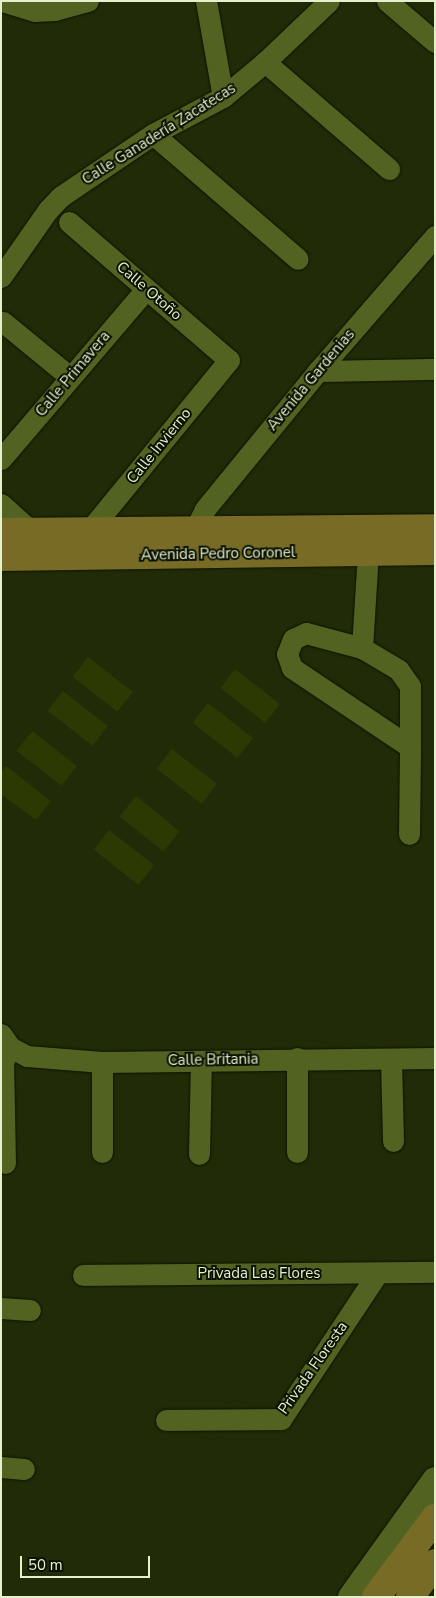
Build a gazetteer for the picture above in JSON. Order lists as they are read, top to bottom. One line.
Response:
{"streets":{"main road":["Avenida Pedro Coronel"],"street":["Calle Ganadería Zacatecas","Calle Otoño","Calle Primavera","Avenida Gardenias","Calle Invierno","Calle Britania","Privada Las Flores","Privada Floresta"]},"crossings":[["Calle Otoño","Calle Primavera"],["Calle Otoño","Calle Invierno"],["Avenida Gardenias","Avenida Pedro Coronel"],["Calle Invierno","Avenida Pedro Coronel"],["Privada Las Flores","Privada Floresta"]],"scale_bar":"50 m"}
